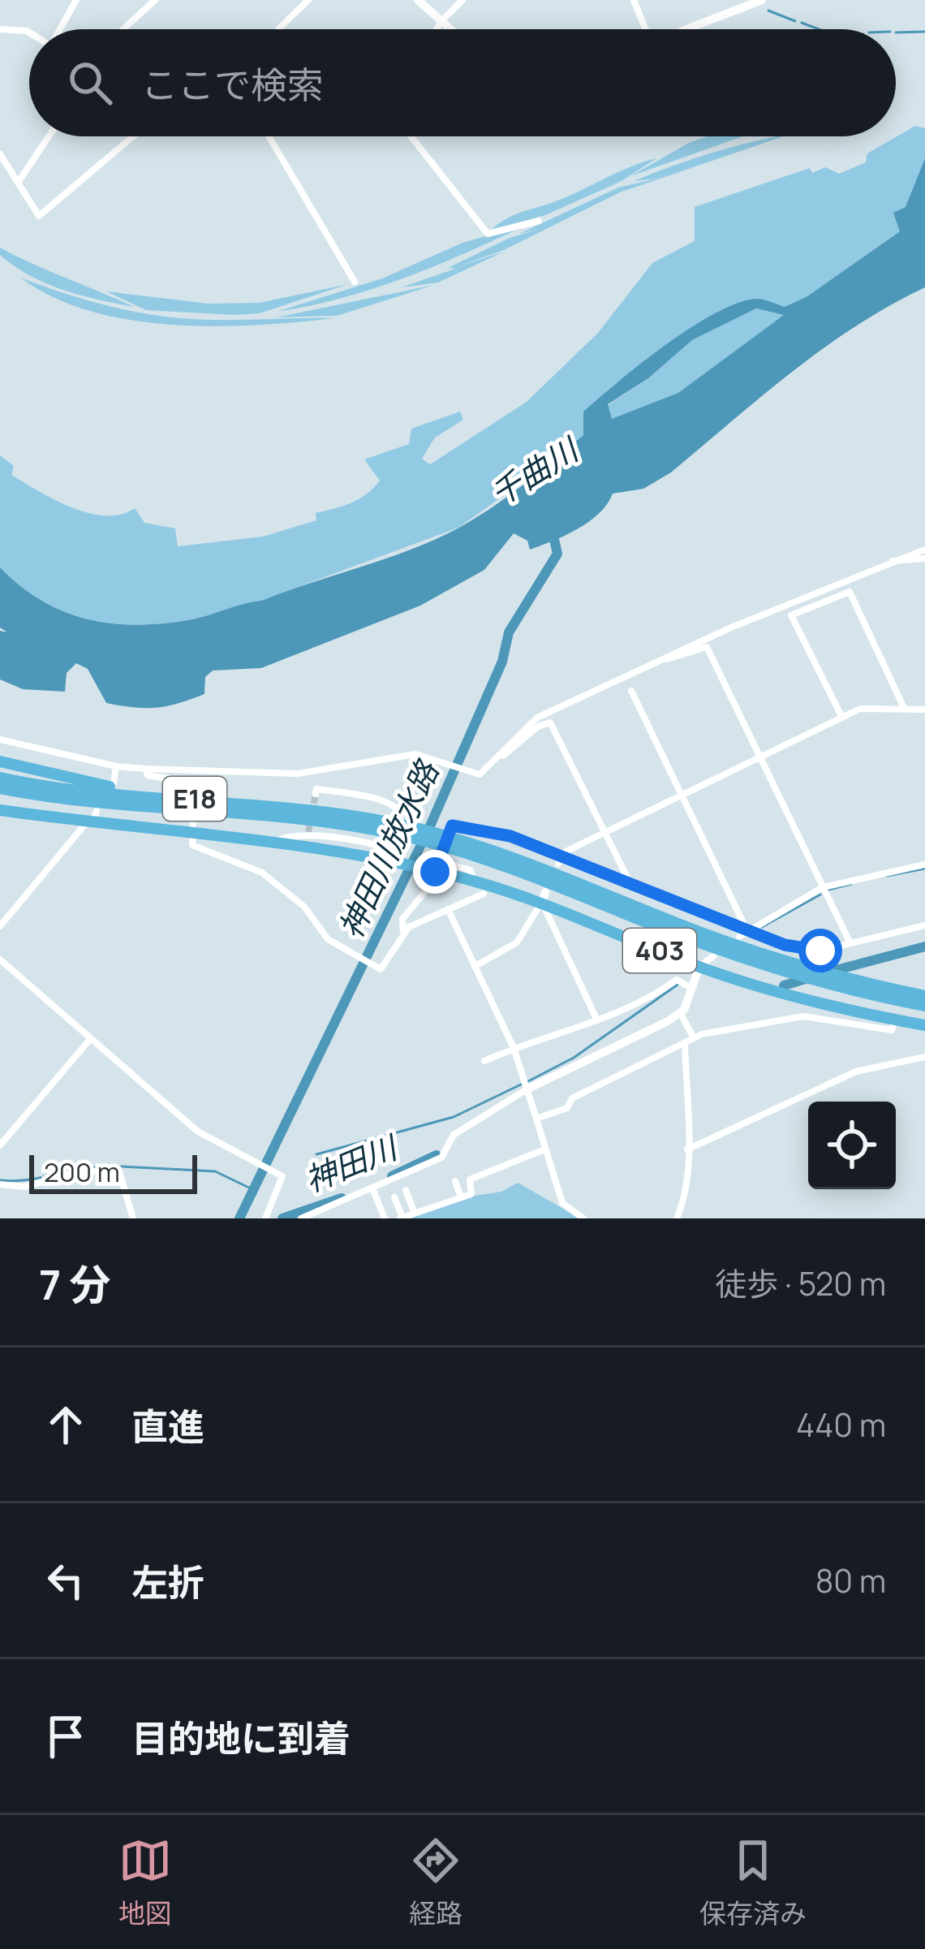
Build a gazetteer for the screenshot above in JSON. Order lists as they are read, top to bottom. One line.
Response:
{"streets":{"highway":["E18","403"]},"water":["千曲川","神田川放水路","神田川"],"scale_bar":"200 m","page":{"search":"ここで検索","scale":"200 m","heading":["7 分","徒歩 · 520 m"],"list":[["直進","440 m"],["左折","80 m"],"目的地に到着"],"nav":["地図","経路","保存済み"]}}
